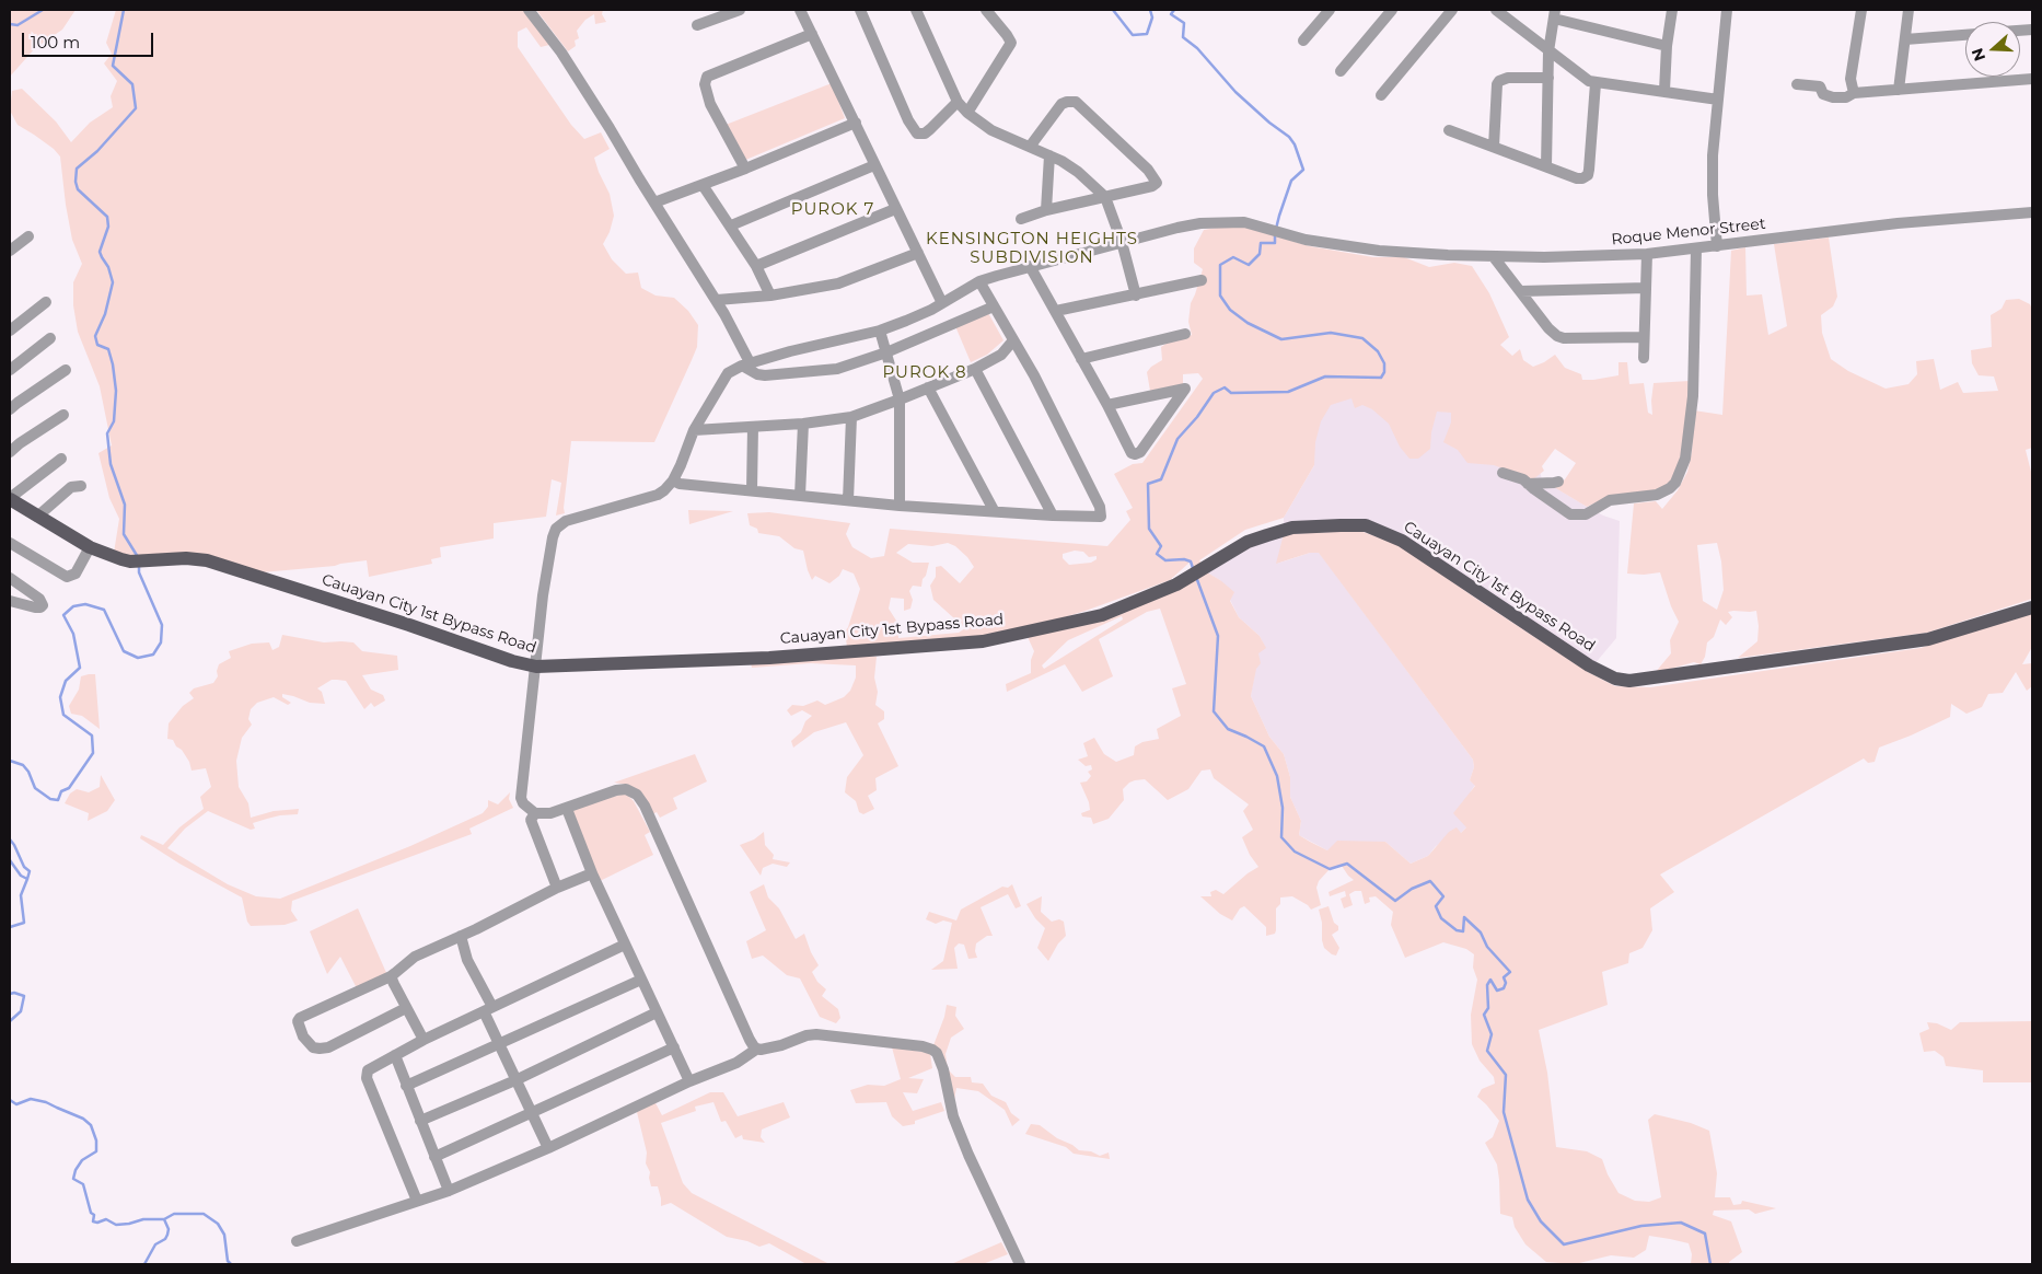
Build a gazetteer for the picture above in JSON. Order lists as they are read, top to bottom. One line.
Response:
{"streets":{"main road":["Cauayan City 1st Bypass Road"],"street":["Roque Menor Street"]},"districts":["PUROK 7","KENSINGTON HEIGHTS SUBDIVISION","PUROK 8"],"scale_bar":"100 m","north":"left"}
